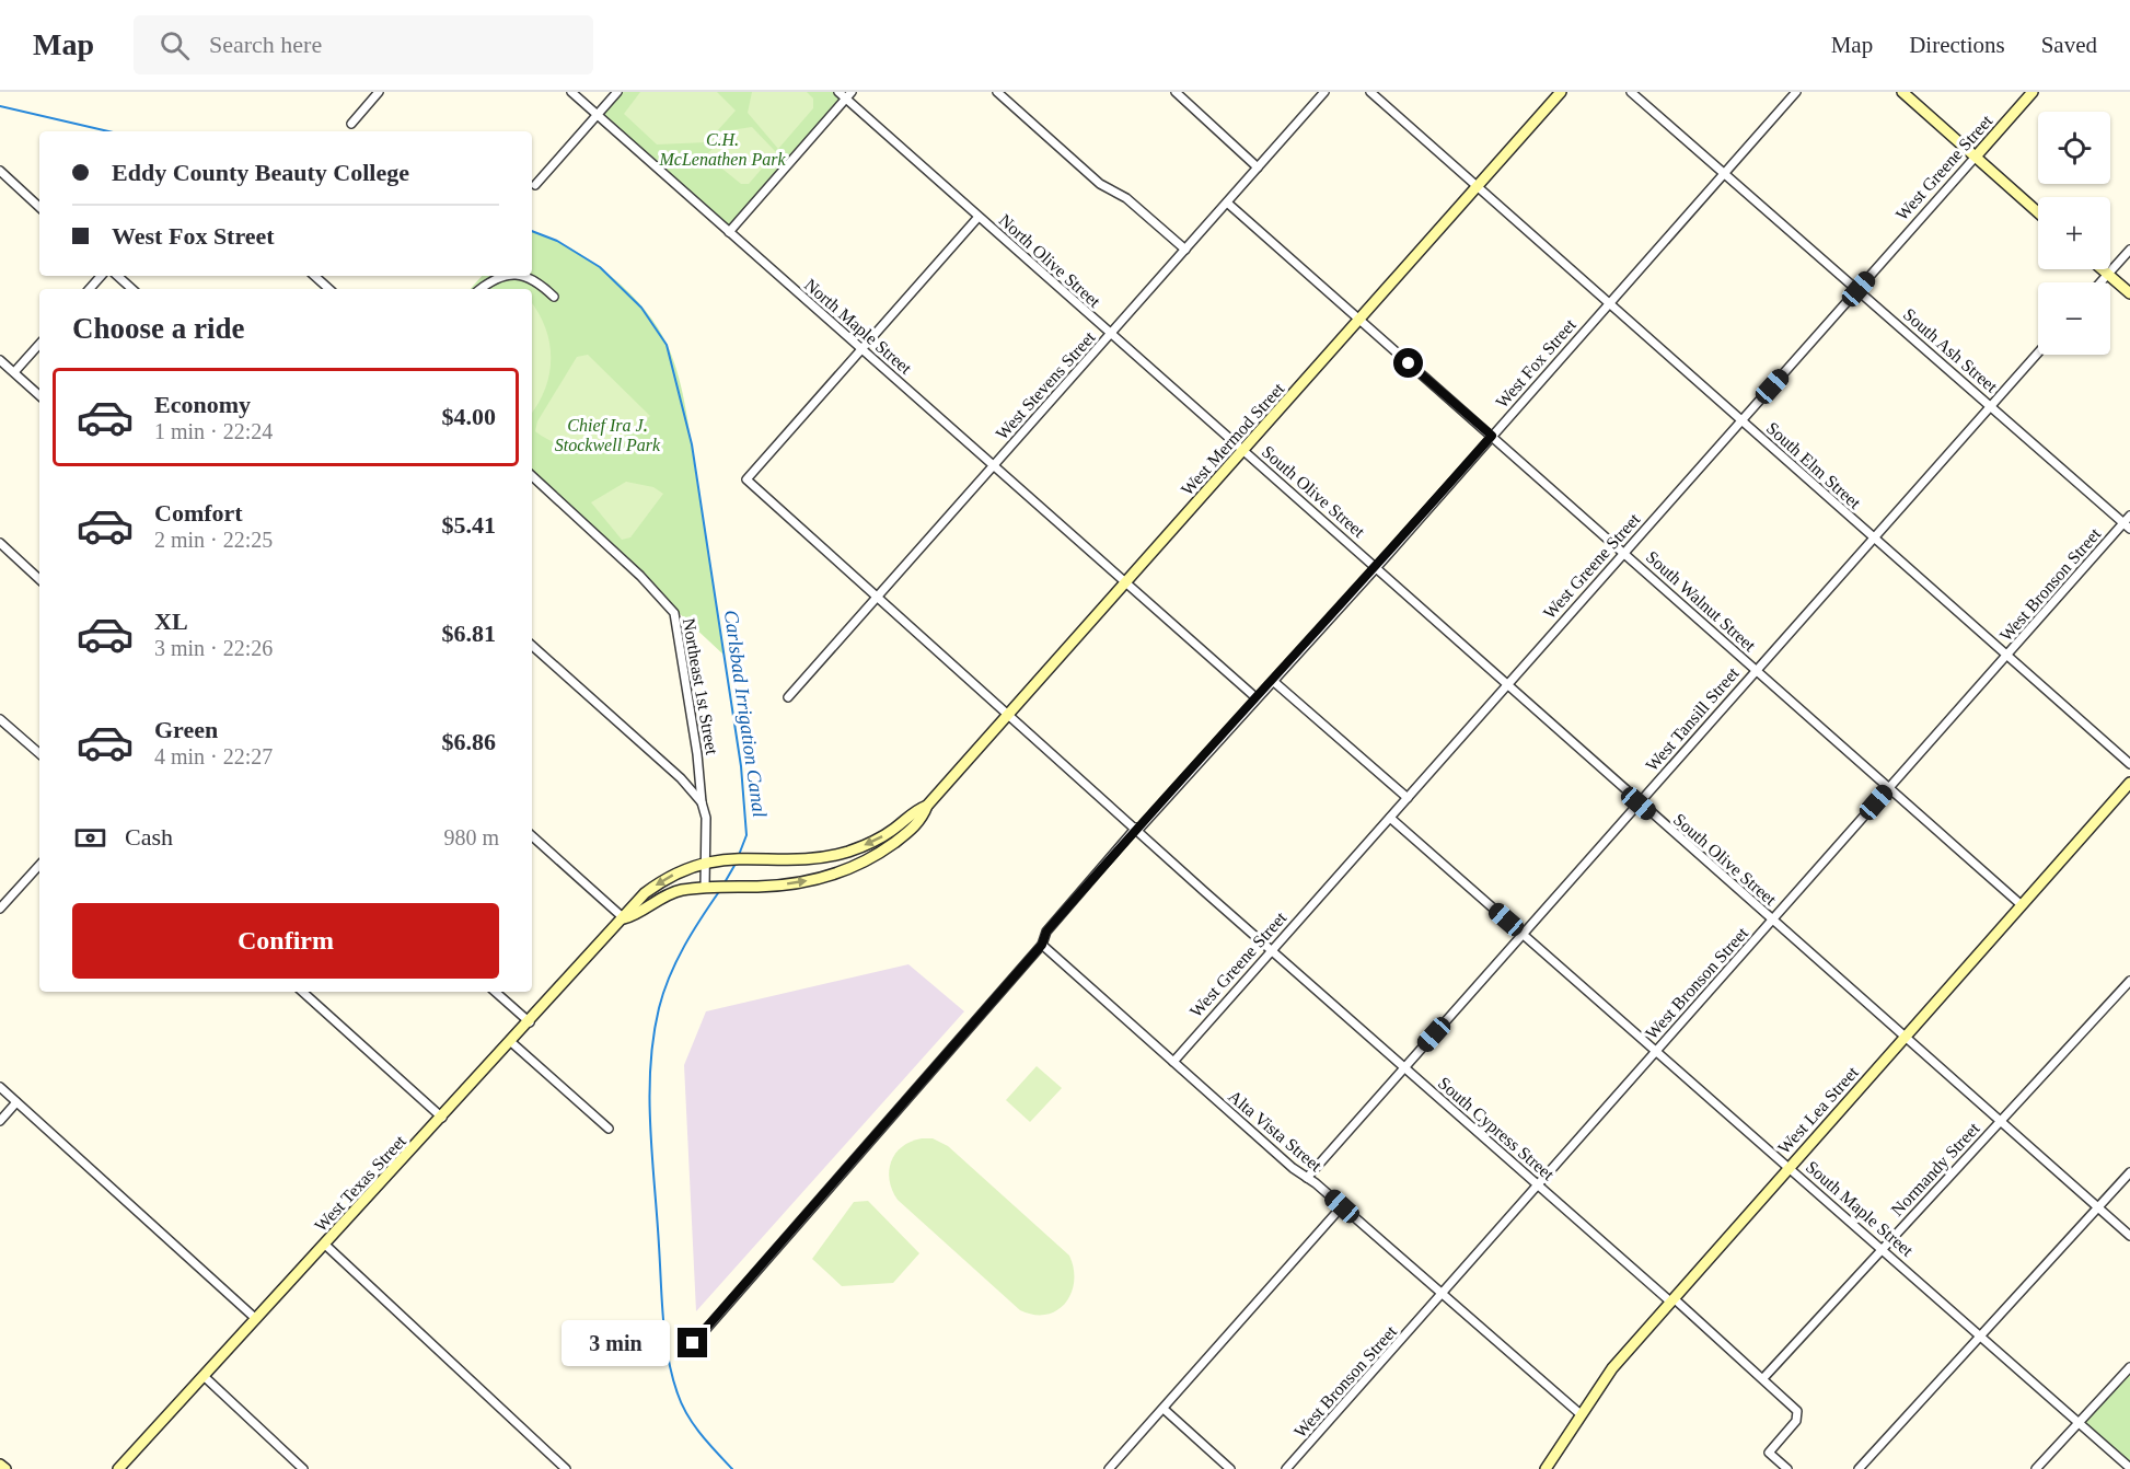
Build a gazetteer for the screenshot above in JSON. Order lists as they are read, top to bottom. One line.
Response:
{"streets":{"street":["West Greene Street","North Olive Street","North Maple Street","South Ash Street","West Fox Street","West Stevens Street","West Mermod Street","South Elm Street","South Olive Street","West Bronson Street","South Walnut Street","Northeast 1st Street","West Tansill Street","West Lea Street","South Cypress Street","Alta Vista Street","Normandy Street","West Texas Street","South Maple Street"]},"crossings":[["West Greene Street","South Ash Street"],["West Greene Street","South Elm Street"],["West Greene Street","South Olive Street"],["West Greene Street","South Walnut Street"],["West Greene Street","South Cypress Street"],["West Greene Street","Alta Vista Street"],["West Greene Street","South Maple Street"],["North Olive Street","West Stevens Street"],["North Olive Street","West Mermod Street"],["North Olive Street","South Olive Street"],["North Maple Street","West Stevens Street"],["North Maple Street","West Mermod Street"],["North Maple Street","South Cypress Street"],["South Ash Street","West Fox Street"],["South Ash Street","West Bronson Street"],["South Ash Street","West Tansill Street"],["West Fox Street","South Elm Street"],["West Fox Street","South Olive Street"],["West Fox Street","South Walnut Street"],["West Fox Street","South Cypress Street"],["West Fox Street","Alta Vista Street"],["West Stevens Street","South Walnut Street"],["West Stevens Street","South Cypress Street"],["West Mermod Street","South Elm Street"],["West Mermod Street","South Olive Street"],["West Mermod Street","South Walnut Street"],["West Mermod Street","South Cypress Street"],["West Mermod Street","West Texas Street"],["South Elm Street","West Bronson Street"],["South Elm Street","West Tansill Street"],["South Olive Street","West Bronson Street"],["South Olive Street","West Tansill Street"],["South Olive Street","West Lea Street"],["South Olive Street","Normandy Street"],["West Bronson Street","South Walnut Street"],["West Bronson Street","South Cypress Street"],["West Bronson Street","Alta Vista Street"],["West Bronson Street","South Maple Street"],["South Walnut Street","West Tansill Street"],["South Walnut Street","West Lea Street"],["Northeast 1st Street","West Texas Street"],["West Tansill Street","South Cypress Street"],["West Tansill Street","Alta Vista Street"],["West Tansill Street","South Maple Street"],["West Lea Street","South Cypress Street"],["West Lea Street","Alta Vista Street"],["West Lea Street","South Maple Street"],["South Cypress Street","Normandy Street"],["Normandy Street","South Maple Street"]],"water":["Carlsbad Irrigation Canal"],"parks":["C.H. McLenathen Park","Chief Ira J. Stockwell Park"],"page":{"header":"Map","search":"Search here","nav":["Map","Directions","Saved"],"map_buttons":["+","−"],"banner":["Eddy County Beauty College","West Fox Street"],"heading":"Choose a ride","list":[{"name":"Economy","note":"1 min · 22:24","value":"$4.00"},{"name":"Comfort","note":"2 min · 22:25","value":"$5.41"},{"name":"XL","note":"3 min · 22:26","value":"$6.81"},{"name":"Green","note":"4 min · 22:27","value":"$6.86"}],"pay":["Cash","980 m"],"buttons":"Confirm","bubble":"3 min"}}
